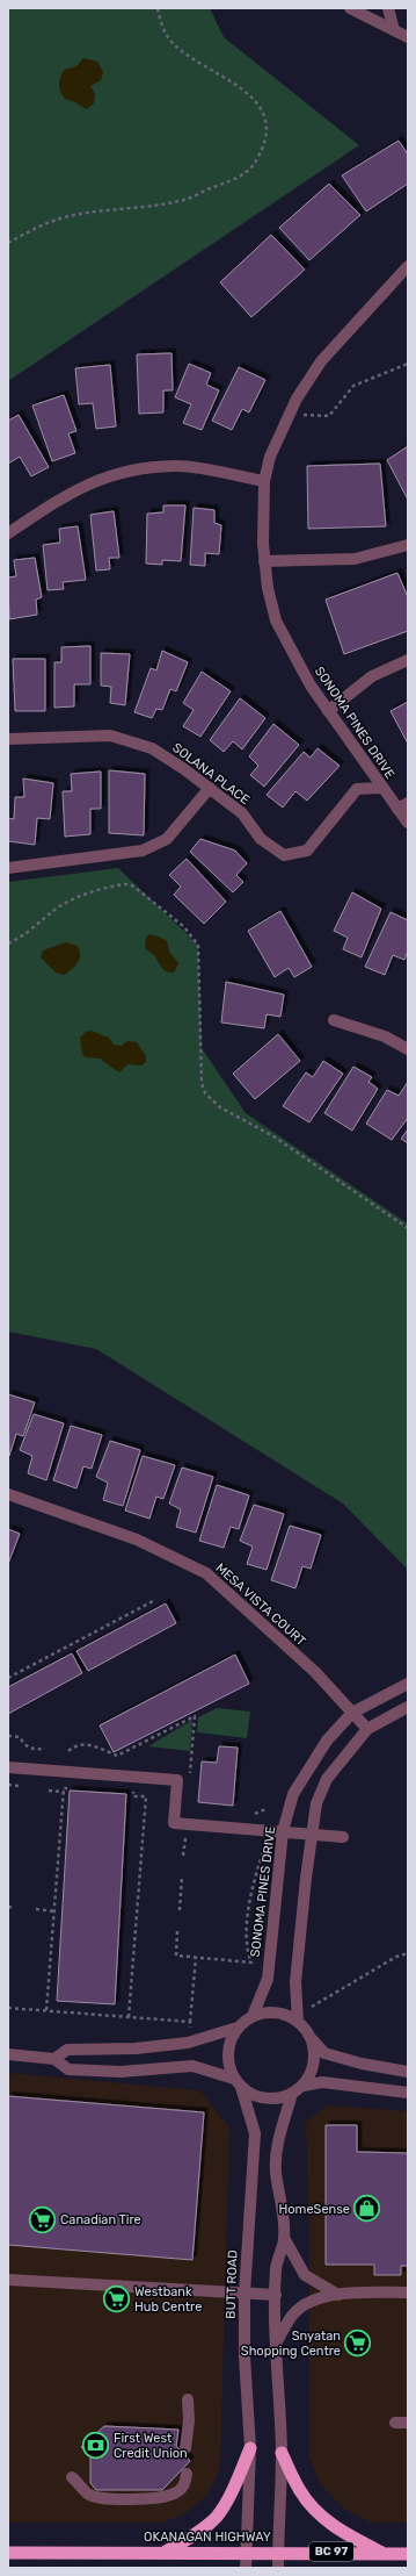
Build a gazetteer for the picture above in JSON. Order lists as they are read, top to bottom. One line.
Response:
{"streets":{"highway":["OKANAGAN HIGHWAY","BC 97"],"street":["SONOMA PINES DRIVE","SOLANA PLACE","MESA VISTA COURT","BUTT ROAD"]},"crossings":[["SONOMA PINES DRIVE","SOLANA PLACE"],["SONOMA PINES DRIVE","MESA VISTA COURT"],["SONOMA PINES DRIVE","BUTT ROAD"],["BUTT ROAD","OKANAGAN HIGHWAY"]],"places":{"shop":["HomeSense"],"supermarket":["Canadian Tire","Westbank Hub Centre","Snyatan Shopping Centre"],"bank":["First West Credit Union"]}}
